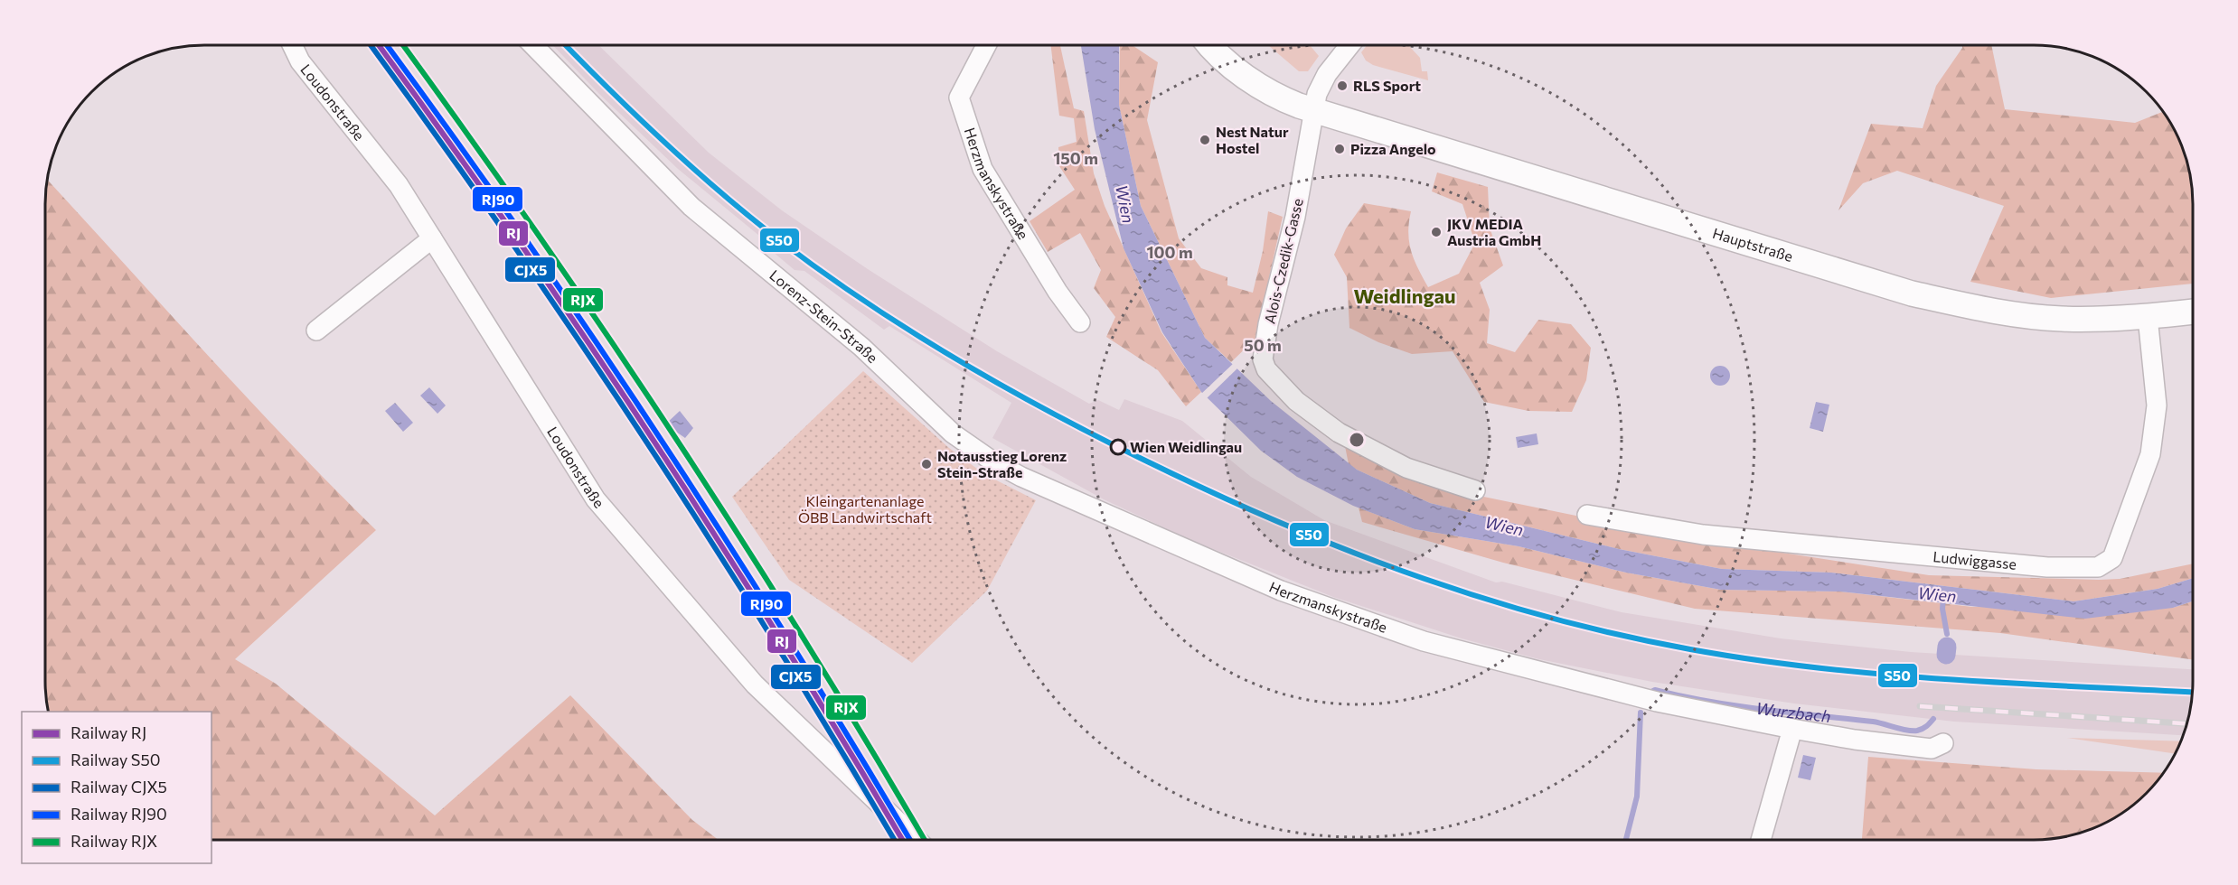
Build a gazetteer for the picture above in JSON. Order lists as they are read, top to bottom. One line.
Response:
{"streets":{"main road":["Hauptstraße"],"street":["Loudonstraße","Herzmanskystraße","Alois-Czedik-Gasse","Lorenz-Stein-Straße","Ludwiggasse"]},"crossings":[["Herzmanskystraße","Lorenz-Stein-Straße"],["Hauptstraße","Alois-Czedik-Gasse"],["Hauptstraße","Ludwiggasse"]],"districts":["Weidlingau"],"water":["Wien","Wurzbach"],"parks":["Kleingartenanlage ÖBB Landwirtschaft"],"places":["RLS Sport","Nest Natur Hostel","Pizza Angelo","JKV MEDIA Austria GmbH","Wien Weidlingau","Notausstieg Lorenz Stein-Straße"],"lines":["rail line RJ","rail line S50","rail line CJX5","rail line RJ90","rail line RJX"],"legend":["Railway RJ","Railway S50","Railway CJX5","Railway RJ90","Railway RJX"],"rings":["150 m","100 m","50 m"]}
